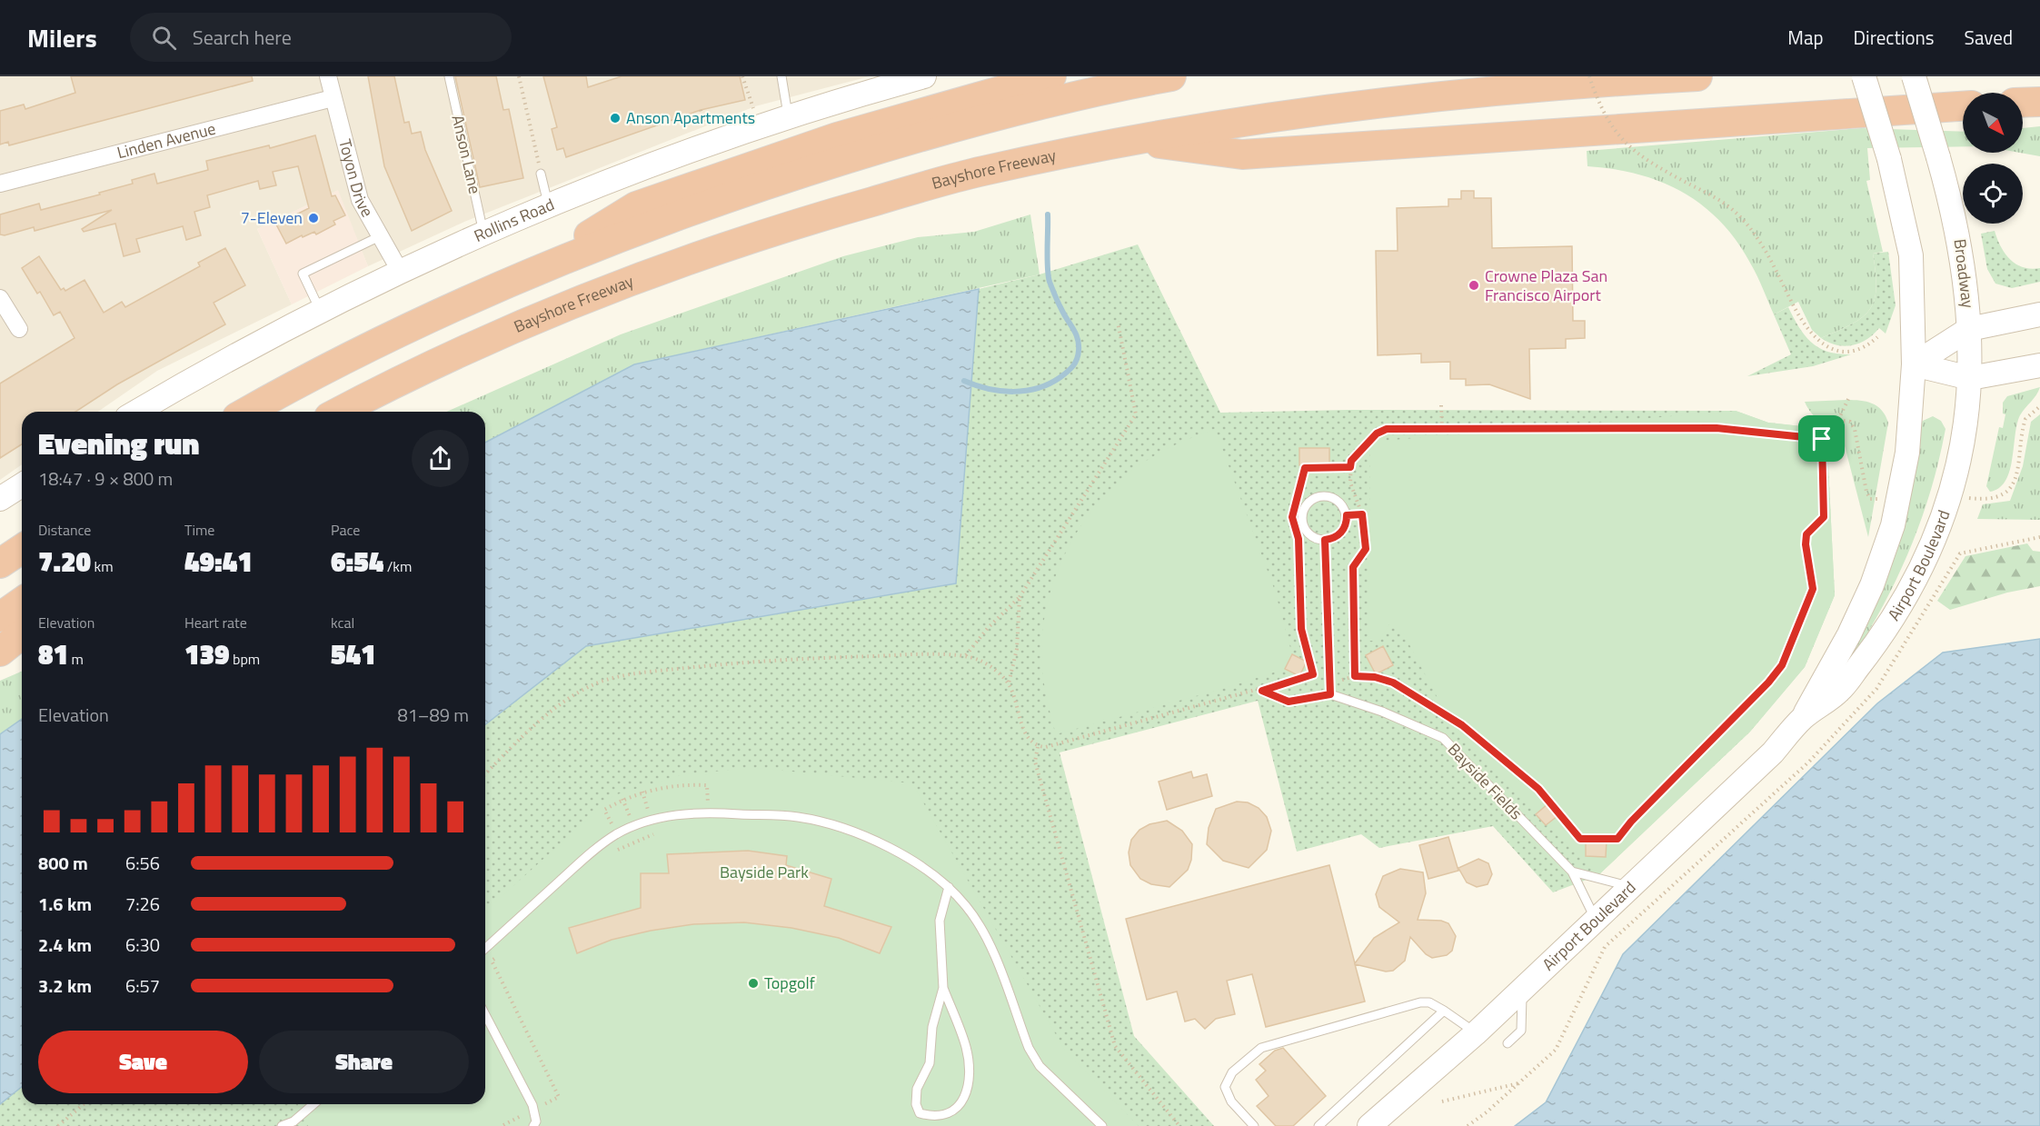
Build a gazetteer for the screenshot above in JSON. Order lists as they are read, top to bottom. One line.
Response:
{"streets":{"highway":["Bayshore Freeway"],"main road":["Rollins Road","Broadway","Airport Boulevard"],"street":["Linden Avenue","Toyon Drive"],"lane":["Anson Lane","Bayside Fields"]},"crossings":[["Linden Avenue","Toyon Drive"],["Anson Lane","Rollins Road"],["Toyon Drive","Rollins Road"],["Broadway","Airport Boulevard"],["Airport Boulevard","Bayside Fields"]],"parks":["Bayside Park"],"places":["Anson Apartments","7-Eleven","Crowne Plaza San Francisco Airport","Topgolf"],"north":"bottom right","page":{"header":"Milers","search":"Search here","nav":["Map","Directions","Saved"],"heading":["Evening run","18:47 · 9 × 800 m"],"stats":[["Distance","7.20 km"],["Time","49:41"],["Pace","6:54 /km"],["Elevation","81 m"],["Heart rate","139 bpm"],["kcal","541"]],"chart":["Elevation","81–89 m"],"list":[{"name":"800 m","note":"6:56"},{"name":"1.6 km","note":"7:26"},{"name":"2.4 km","note":"6:30"},{"name":"3.2 km","note":"6:57"}],"buttons":["Save","Share"]}}
